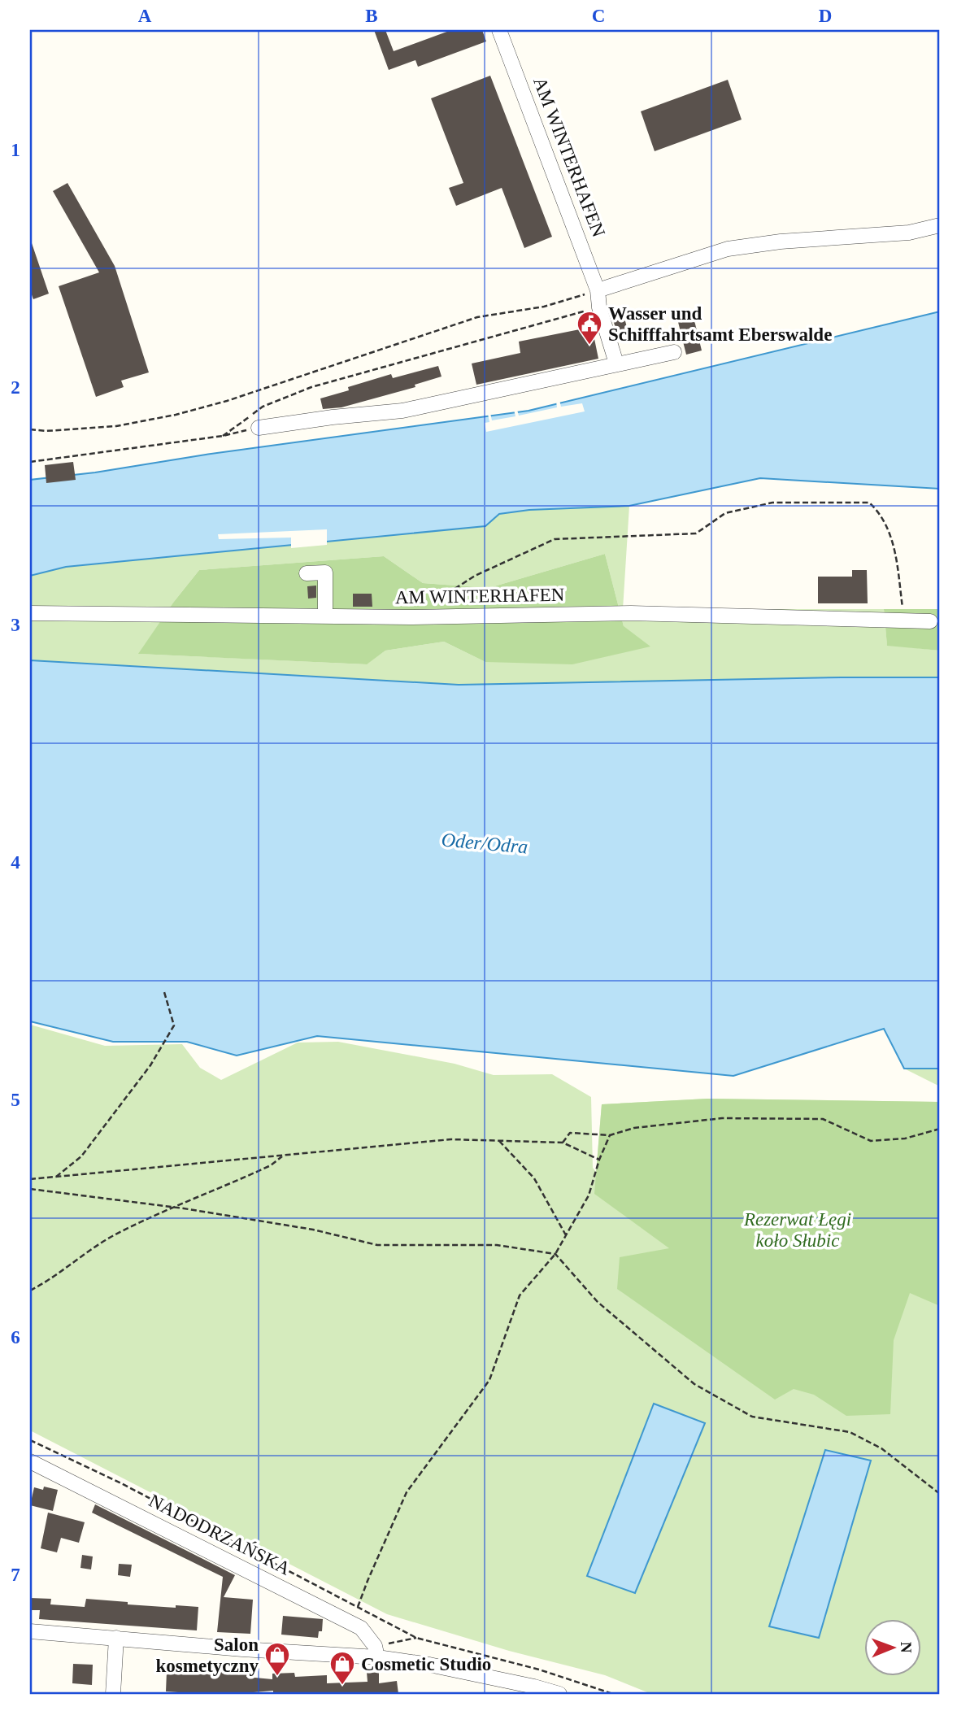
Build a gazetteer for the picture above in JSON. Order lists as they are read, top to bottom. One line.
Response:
{"streets":{"street":["AM WINTERHAFEN","NADODRZAŃSKA"]},"water":["Oder/Odra"],"parks":["Rezerwat Łęgi koło Słubic"],"places":{"public building":["Wasser und Schifffahrtsamt Eberswalde"],"shop":["Salon kosmetyczny","Cosmetic Studio"]},"north":"right","grid":{"columns":["A","B","C","D"],"rows":["1","2","3","4","5","6","7"]}}
